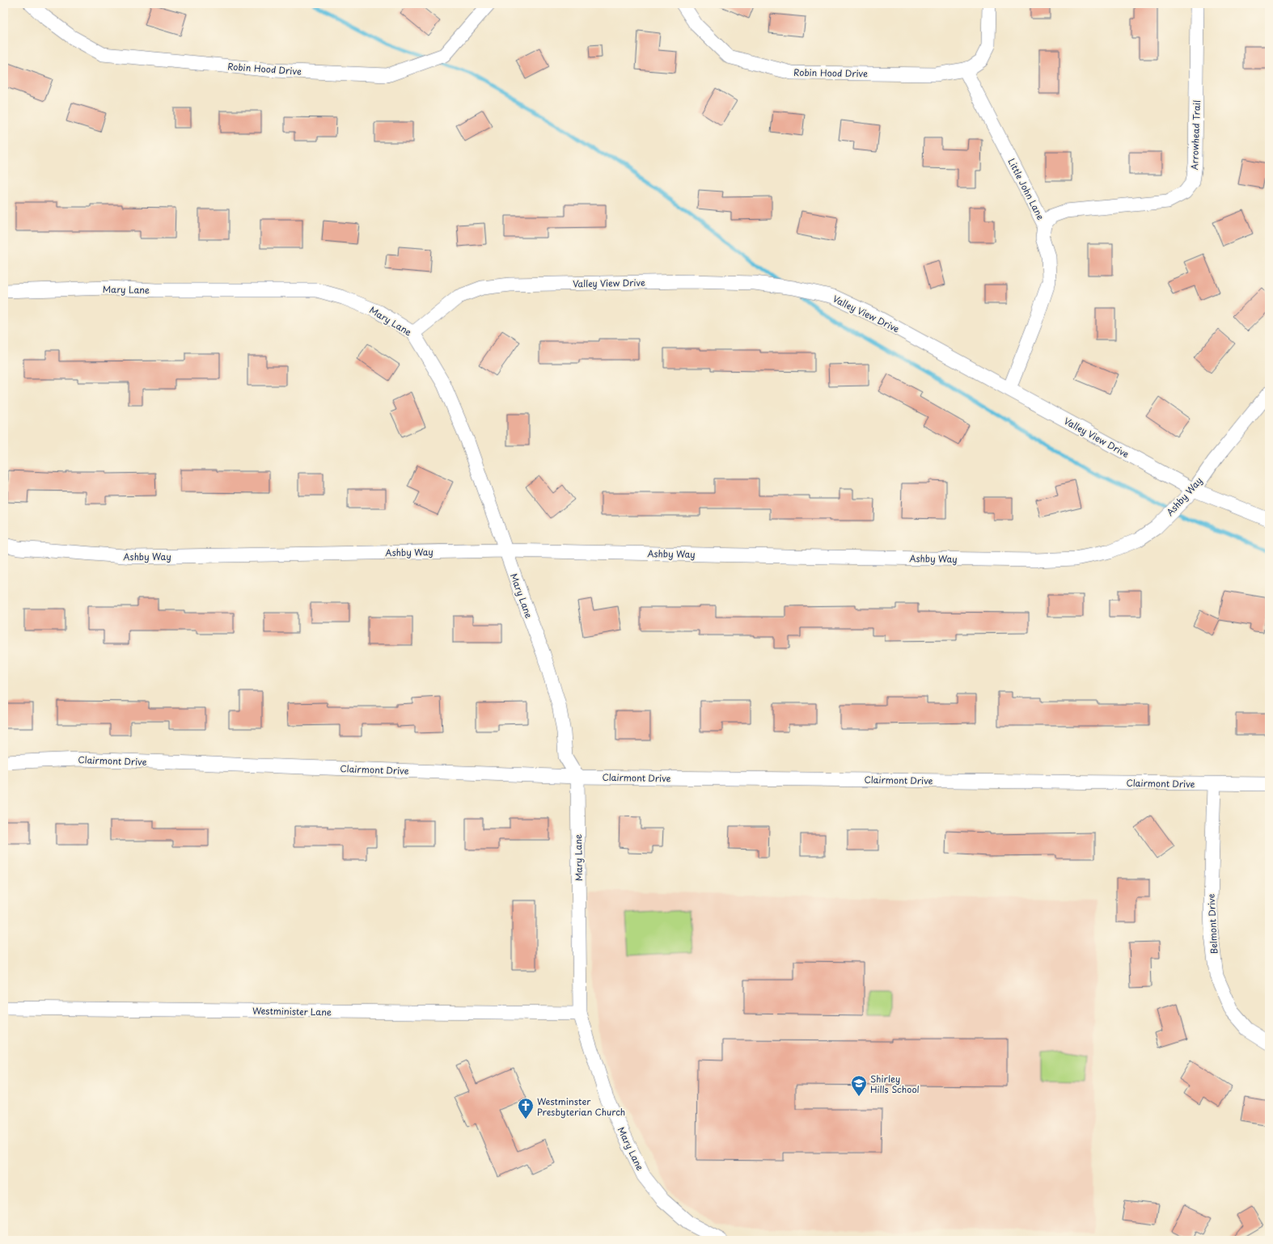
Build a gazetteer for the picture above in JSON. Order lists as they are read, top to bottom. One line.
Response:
{"streets":{"street":["Robin Hood Drive","Arrowhead Trail","Little John Lane","Valley View Drive","Mary Lane","Ashby Way","Clairmont Drive","Belmont Drive","Westminister Lane"]},"crossings":[["Robin Hood Drive","Little John Lane"],["Arrowhead Trail","Little John Lane"],["Little John Lane","Valley View Drive"],["Valley View Drive","Mary Lane"],["Valley View Drive","Ashby Way"],["Mary Lane","Ashby Way"],["Mary Lane","Clairmont Drive"],["Mary Lane","Westminister Lane"],["Clairmont Drive","Belmont Drive"]],"places":{"school or university":["Shirley Hills School"],"church":["Westminster Presbyterian Church"]}}
